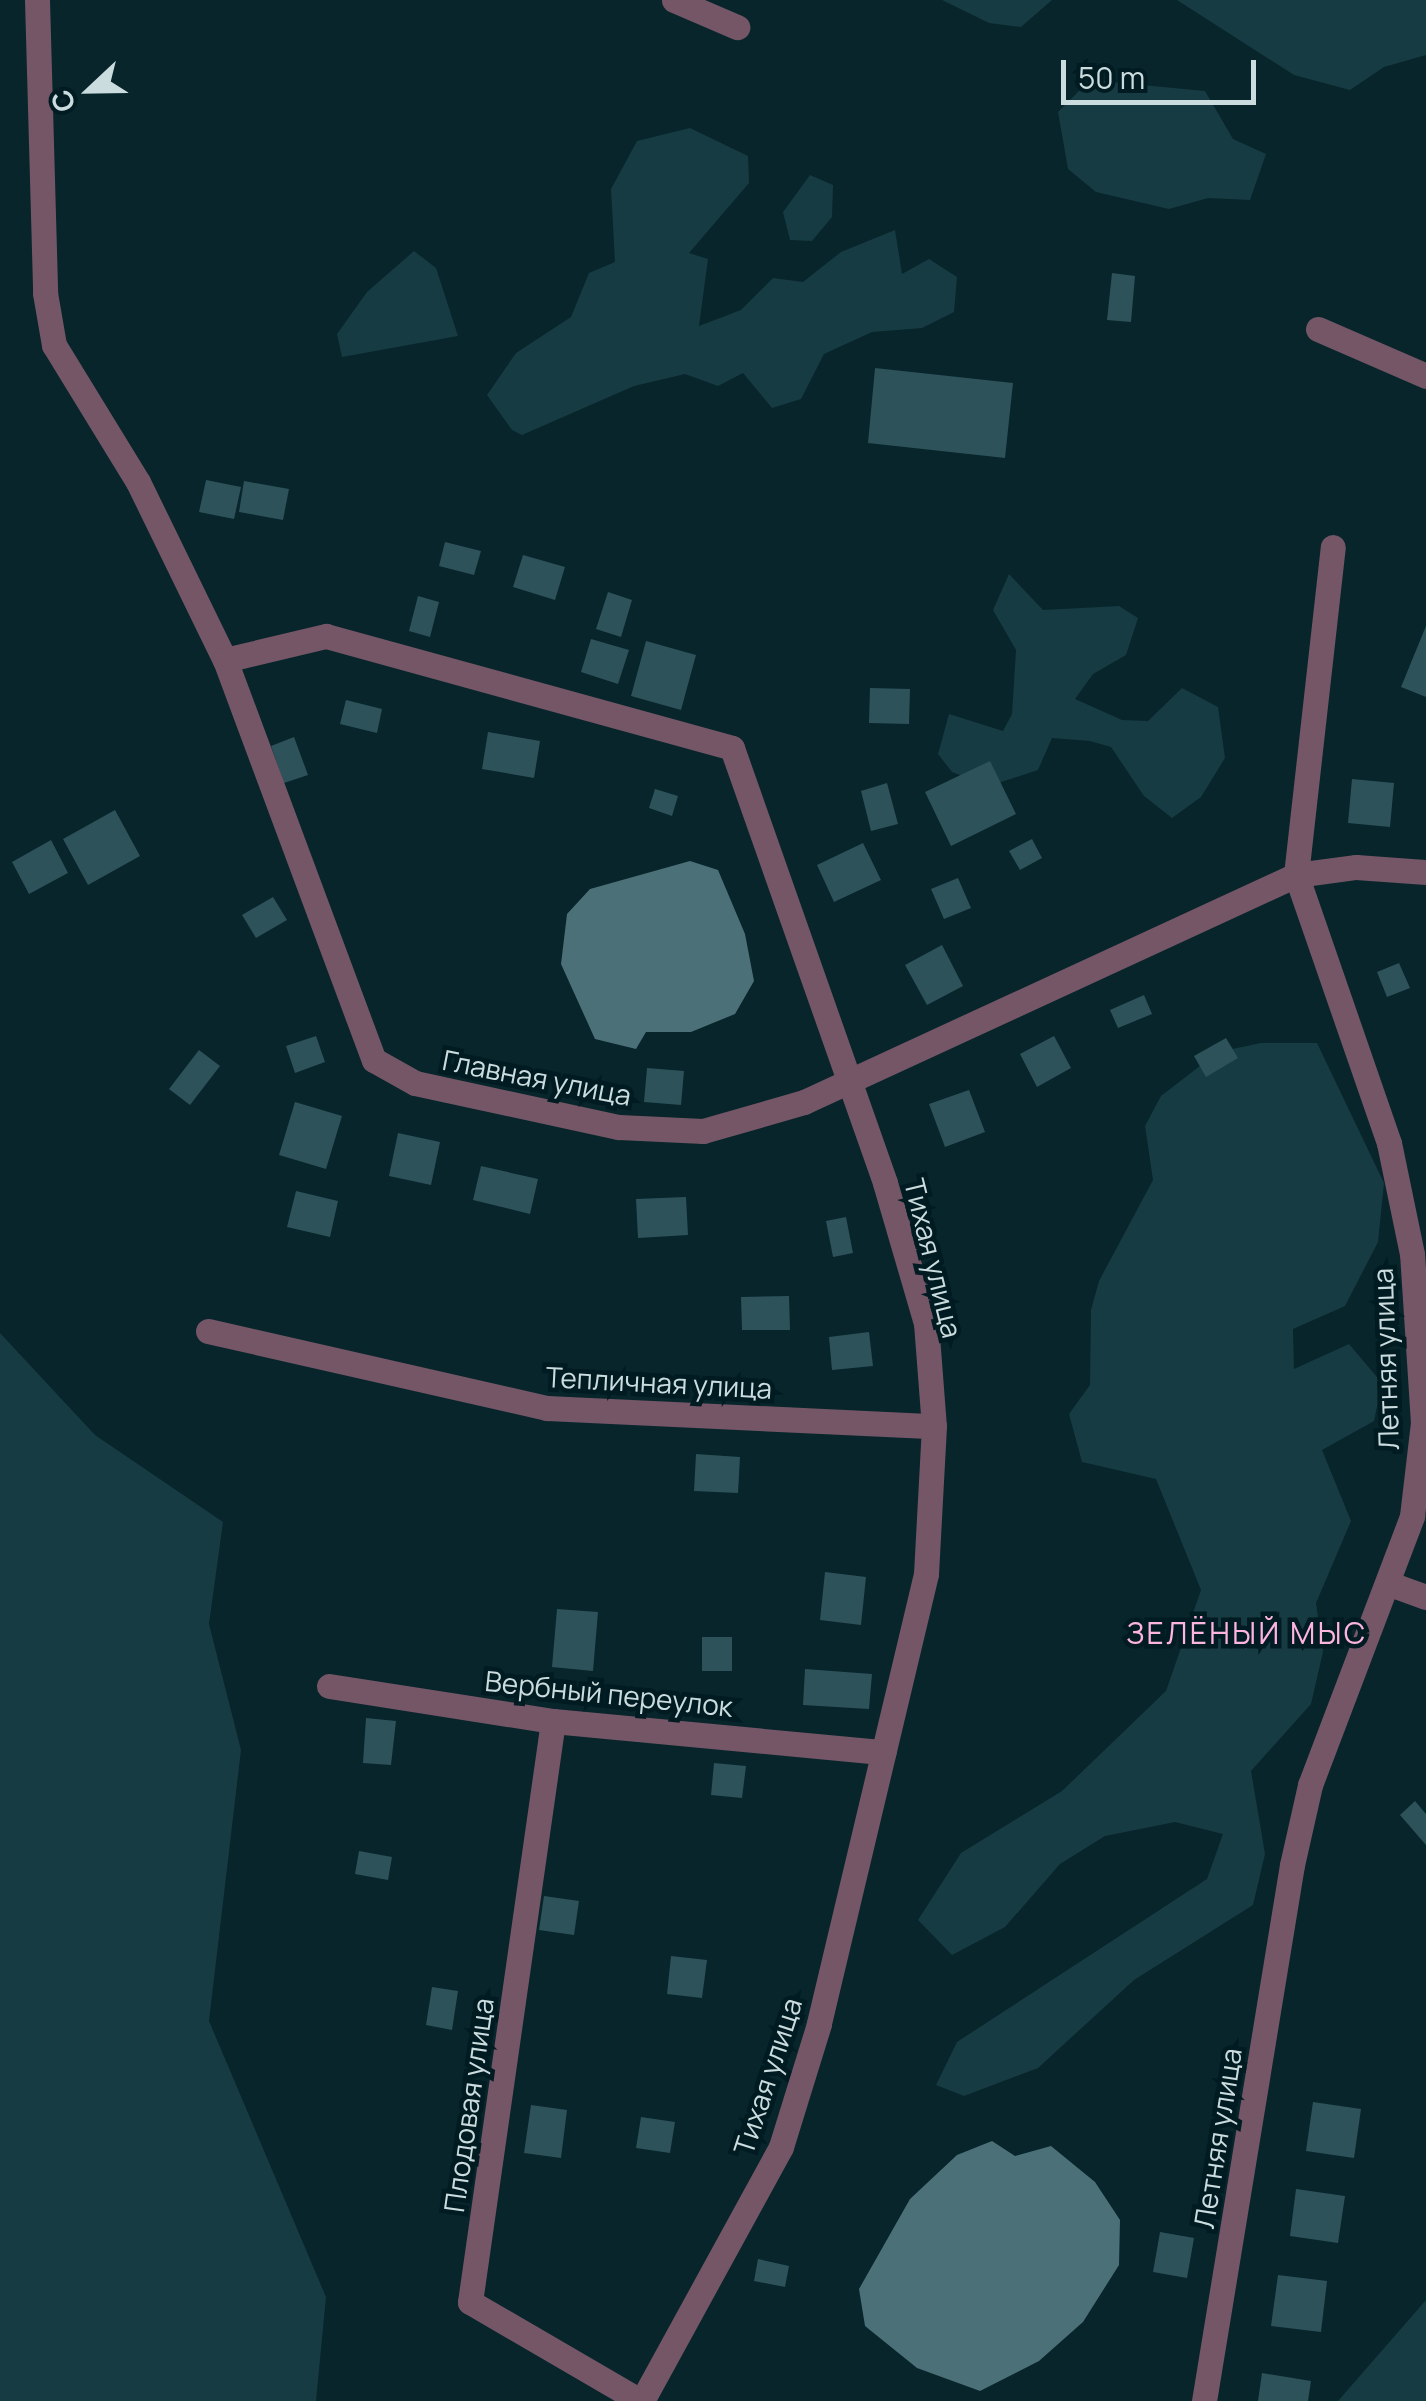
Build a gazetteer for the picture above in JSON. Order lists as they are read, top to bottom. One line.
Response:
{"streets":{"street":["Главная улица","Тихая улица","Летняя улица","Тепличная улица","Вербный переулок","Плодовая улица"]},"crossings":[["Главная улица","Тихая улица"],["Главная улица","Летняя улица"],["Тихая улица","Тепличная улица"],["Тихая улица","Вербный переулок"],["Тихая улица","Плодовая улица"],["Вербный переулок","Плодовая улица"]],"districts":["ЗЕЛЁНЫЙ МЫС"],"scale_bar":"50 m","north":"left"}
